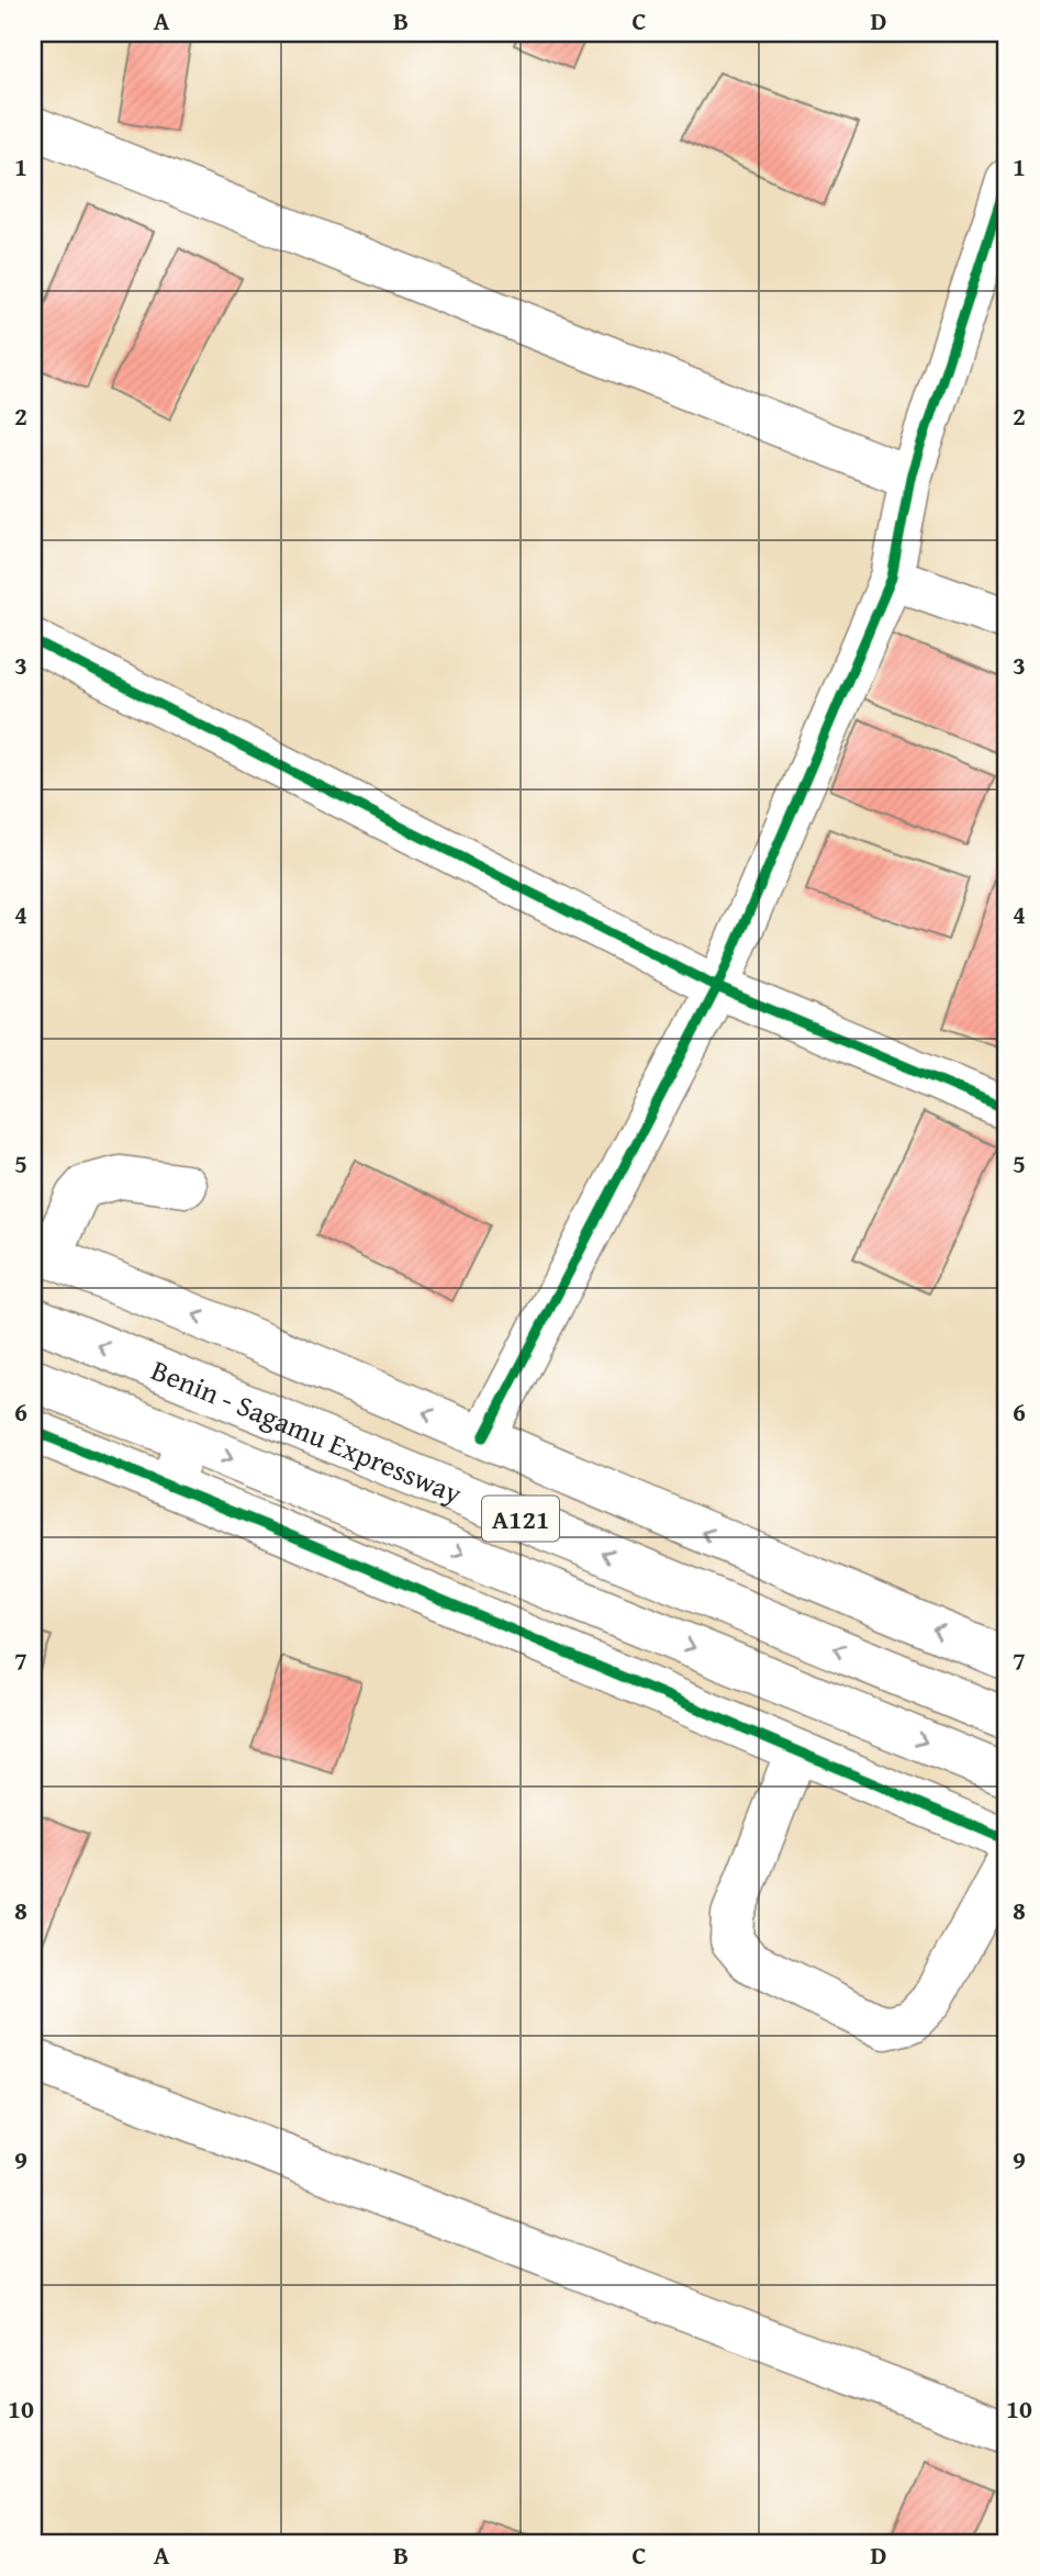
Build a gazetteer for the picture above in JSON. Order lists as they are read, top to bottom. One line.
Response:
{"streets":{"main road":["Benin - Sagamu Expressway","A121"]},"grid":{"columns":["A","B","C","D"],"rows":["1","2","3","4","5","6","7","8","9","10"]}}
